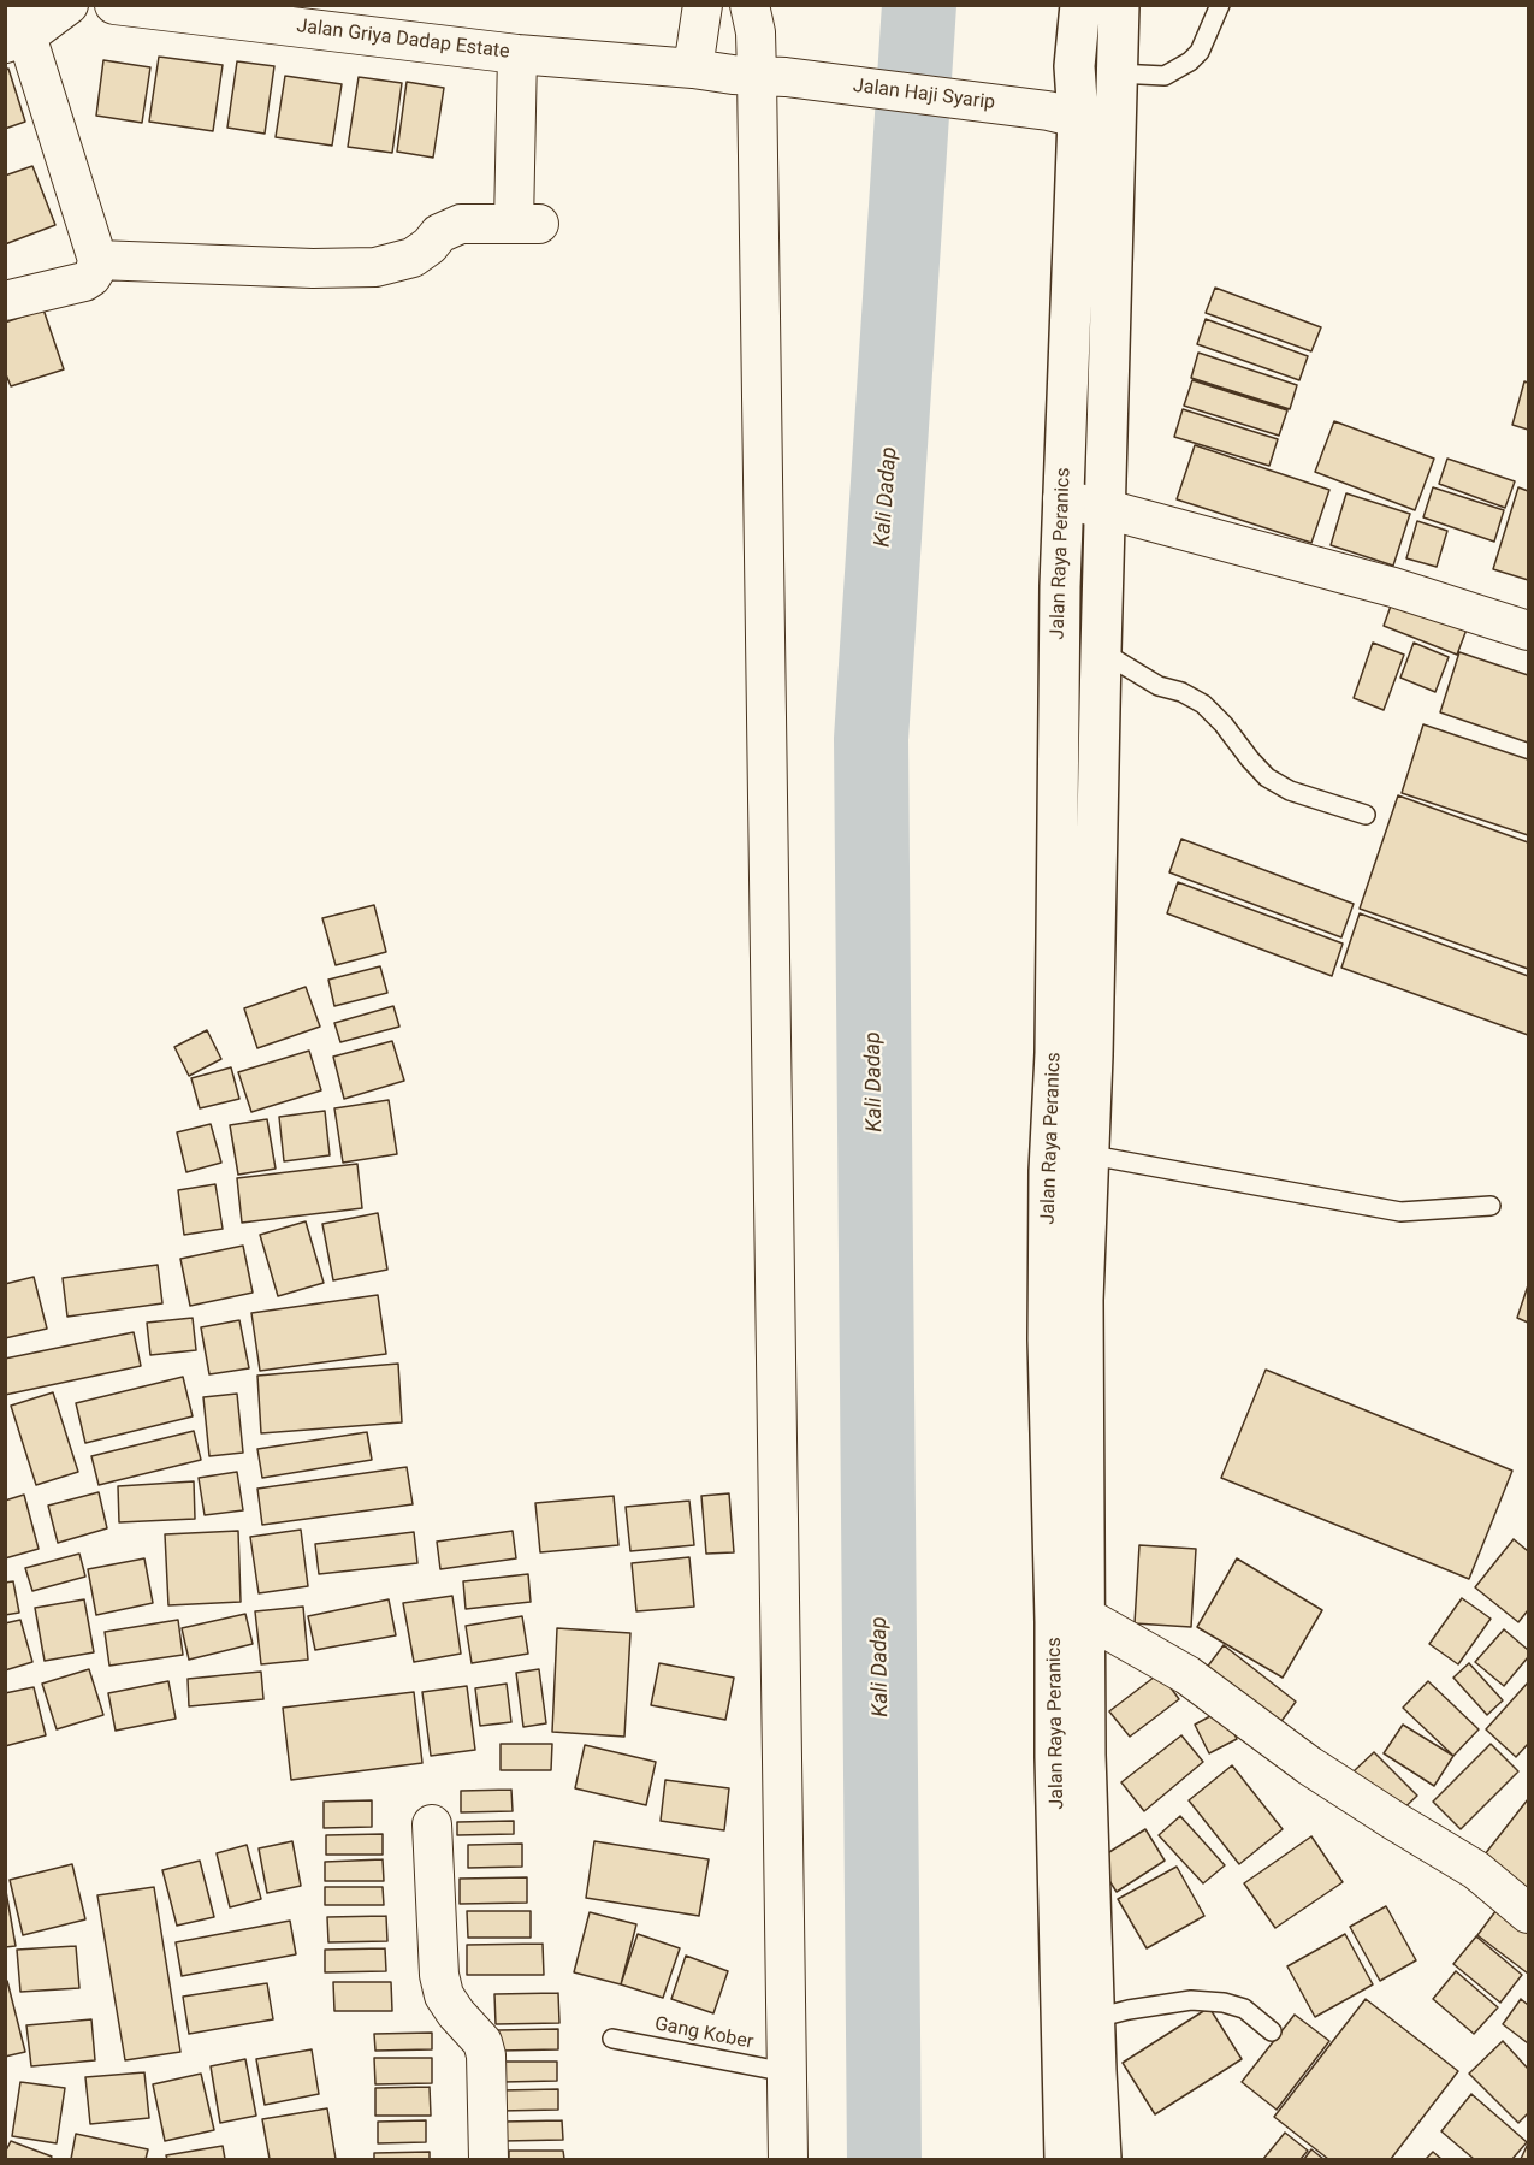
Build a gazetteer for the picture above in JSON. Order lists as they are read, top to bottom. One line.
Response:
{"streets":{"street":["Jalan Griya Dadap Estate","Jalan Haji Syarip","Jalan Raya Peranics"],"lane":["Gang Kober"]},"crossings":[["Jalan Griya Dadap Estate","Jalan Haji Syarip"],["Jalan Haji Syarip","Jalan Raya Peranics"]],"water":["Kali Dadap"]}
